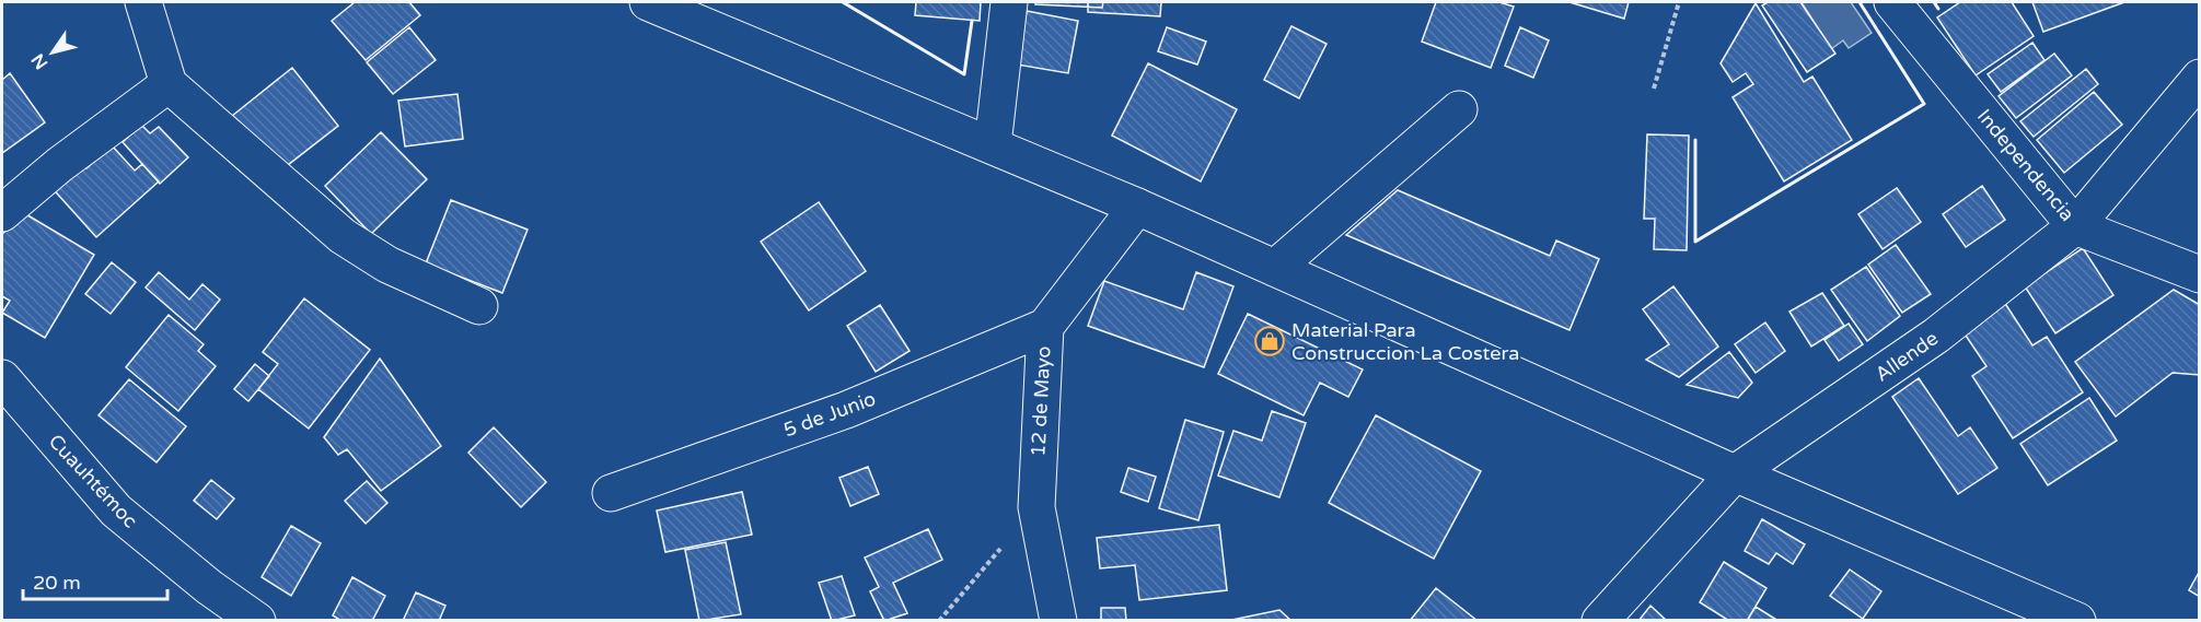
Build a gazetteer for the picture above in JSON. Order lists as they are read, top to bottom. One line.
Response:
{"streets":{"main road":["Independencia","Allende","12 de Mayo","5 de Junio","Cuauhtémoc"]},"crossings":[["Independencia","Allende"],["12 de Mayo","5 de Junio"]],"places":{"shop":["Material Para Construccion La Costera"]},"scale_bar":"20 m","north":"bottom left"}
